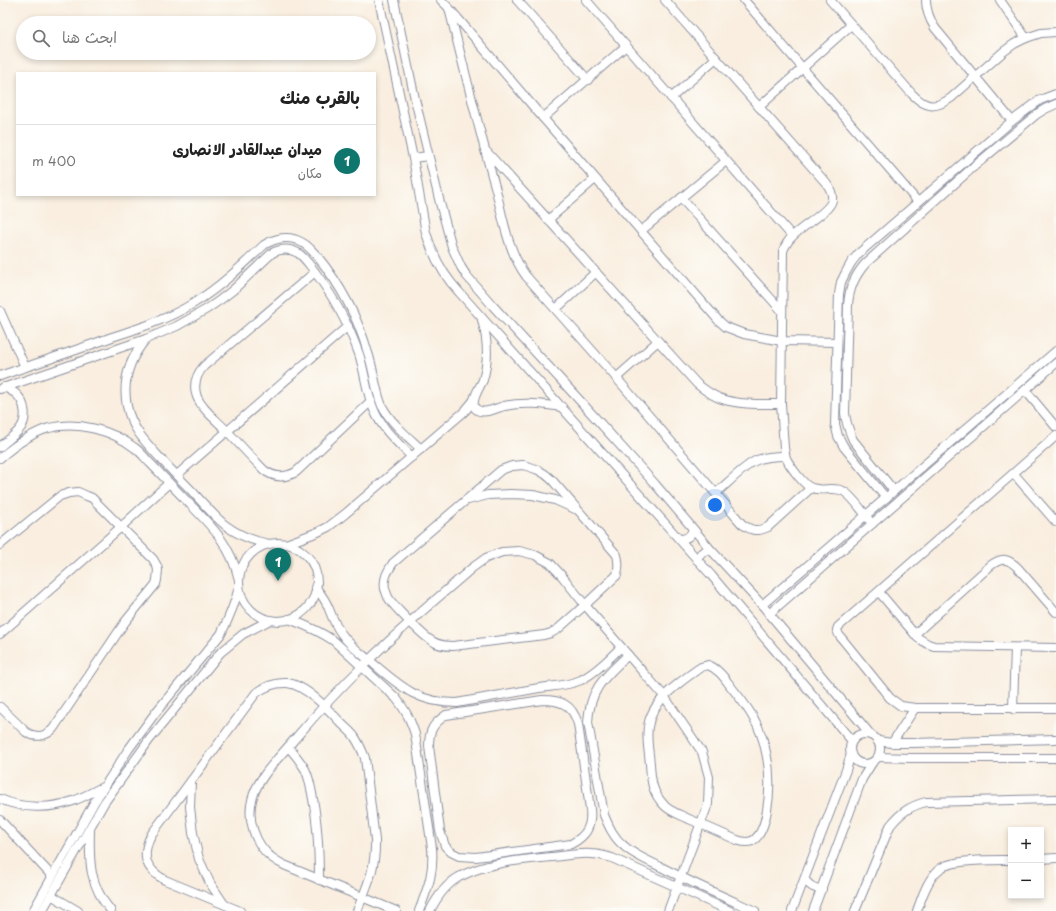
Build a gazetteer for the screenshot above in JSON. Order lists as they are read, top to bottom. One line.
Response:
{"page":{"search":"ابحث هنا","heading":"بالقرب منك","list":[{"mark":"1","name":"ميدان عبدالقادر الانصارى","note":"مكان","value":"400 m"}],"pins":"1","map_buttons":["+","−"]}}
